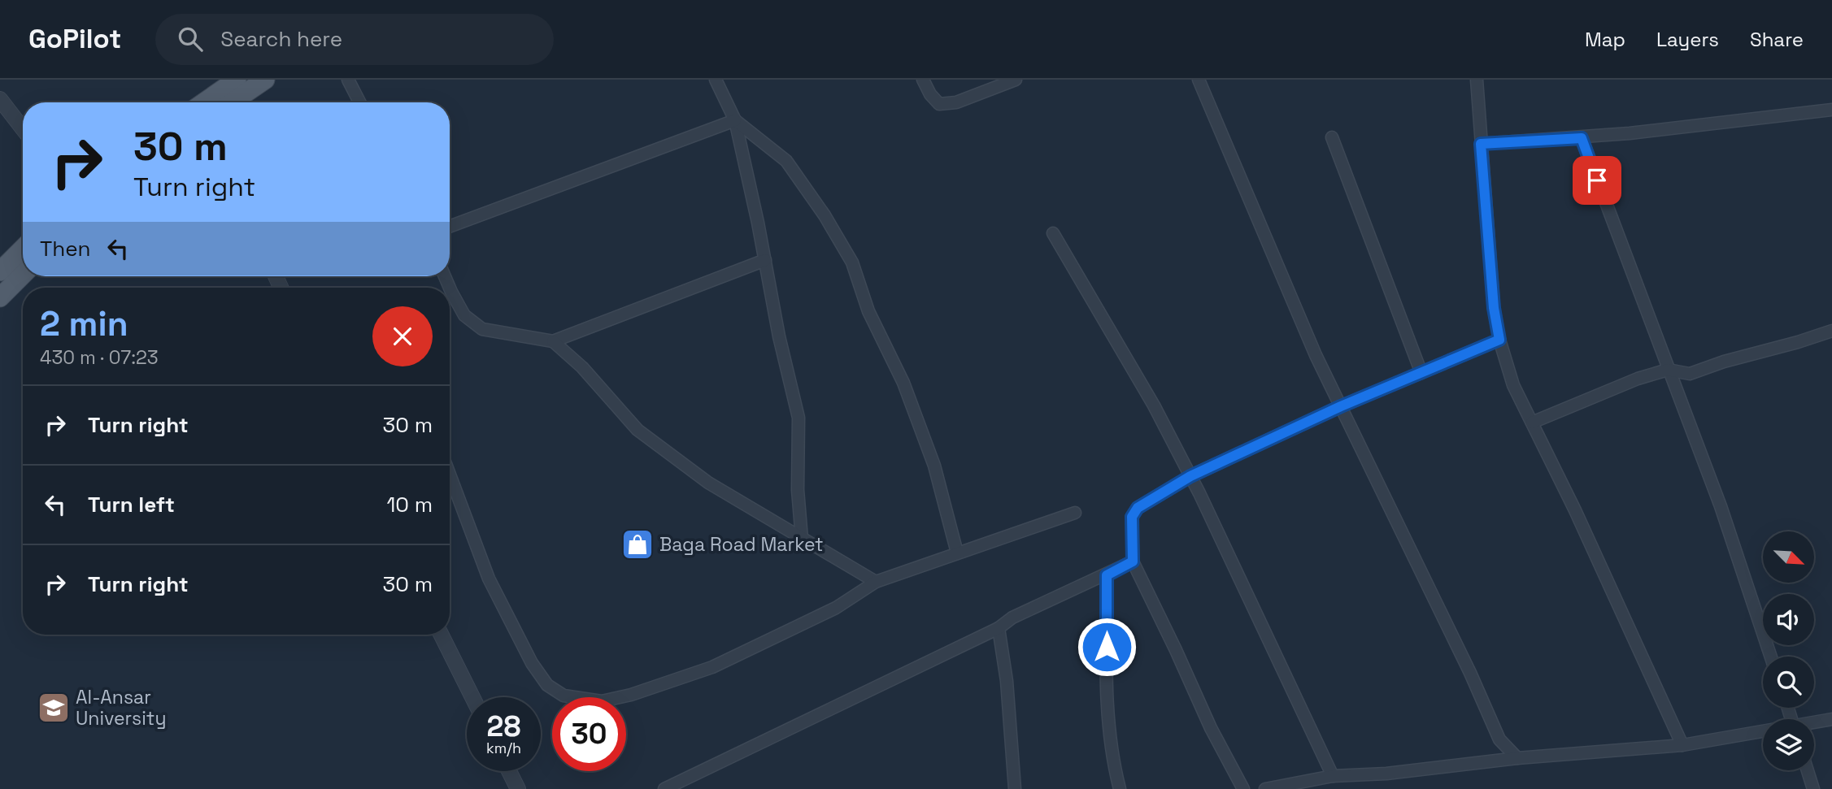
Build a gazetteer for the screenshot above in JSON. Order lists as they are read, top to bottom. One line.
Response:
{"places":{"shop":["Baga Road Market"],"school or university":["Al-Ansar University"]},"north":"bottom right","page":{"header":"GoPilot","search":"Search here","nav":["Map","Layers","Share"],"turn":["30 m","Turn right"],"then":"Then","heading":["2 min","430 m · 07:23"],"list":[{"name":"Turn right","value":"30 m"},{"name":"Turn left","value":"10 m"},{"name":"Turn right","value":"30 m"}],"speed":"28 km/h","limit":"30"}}
